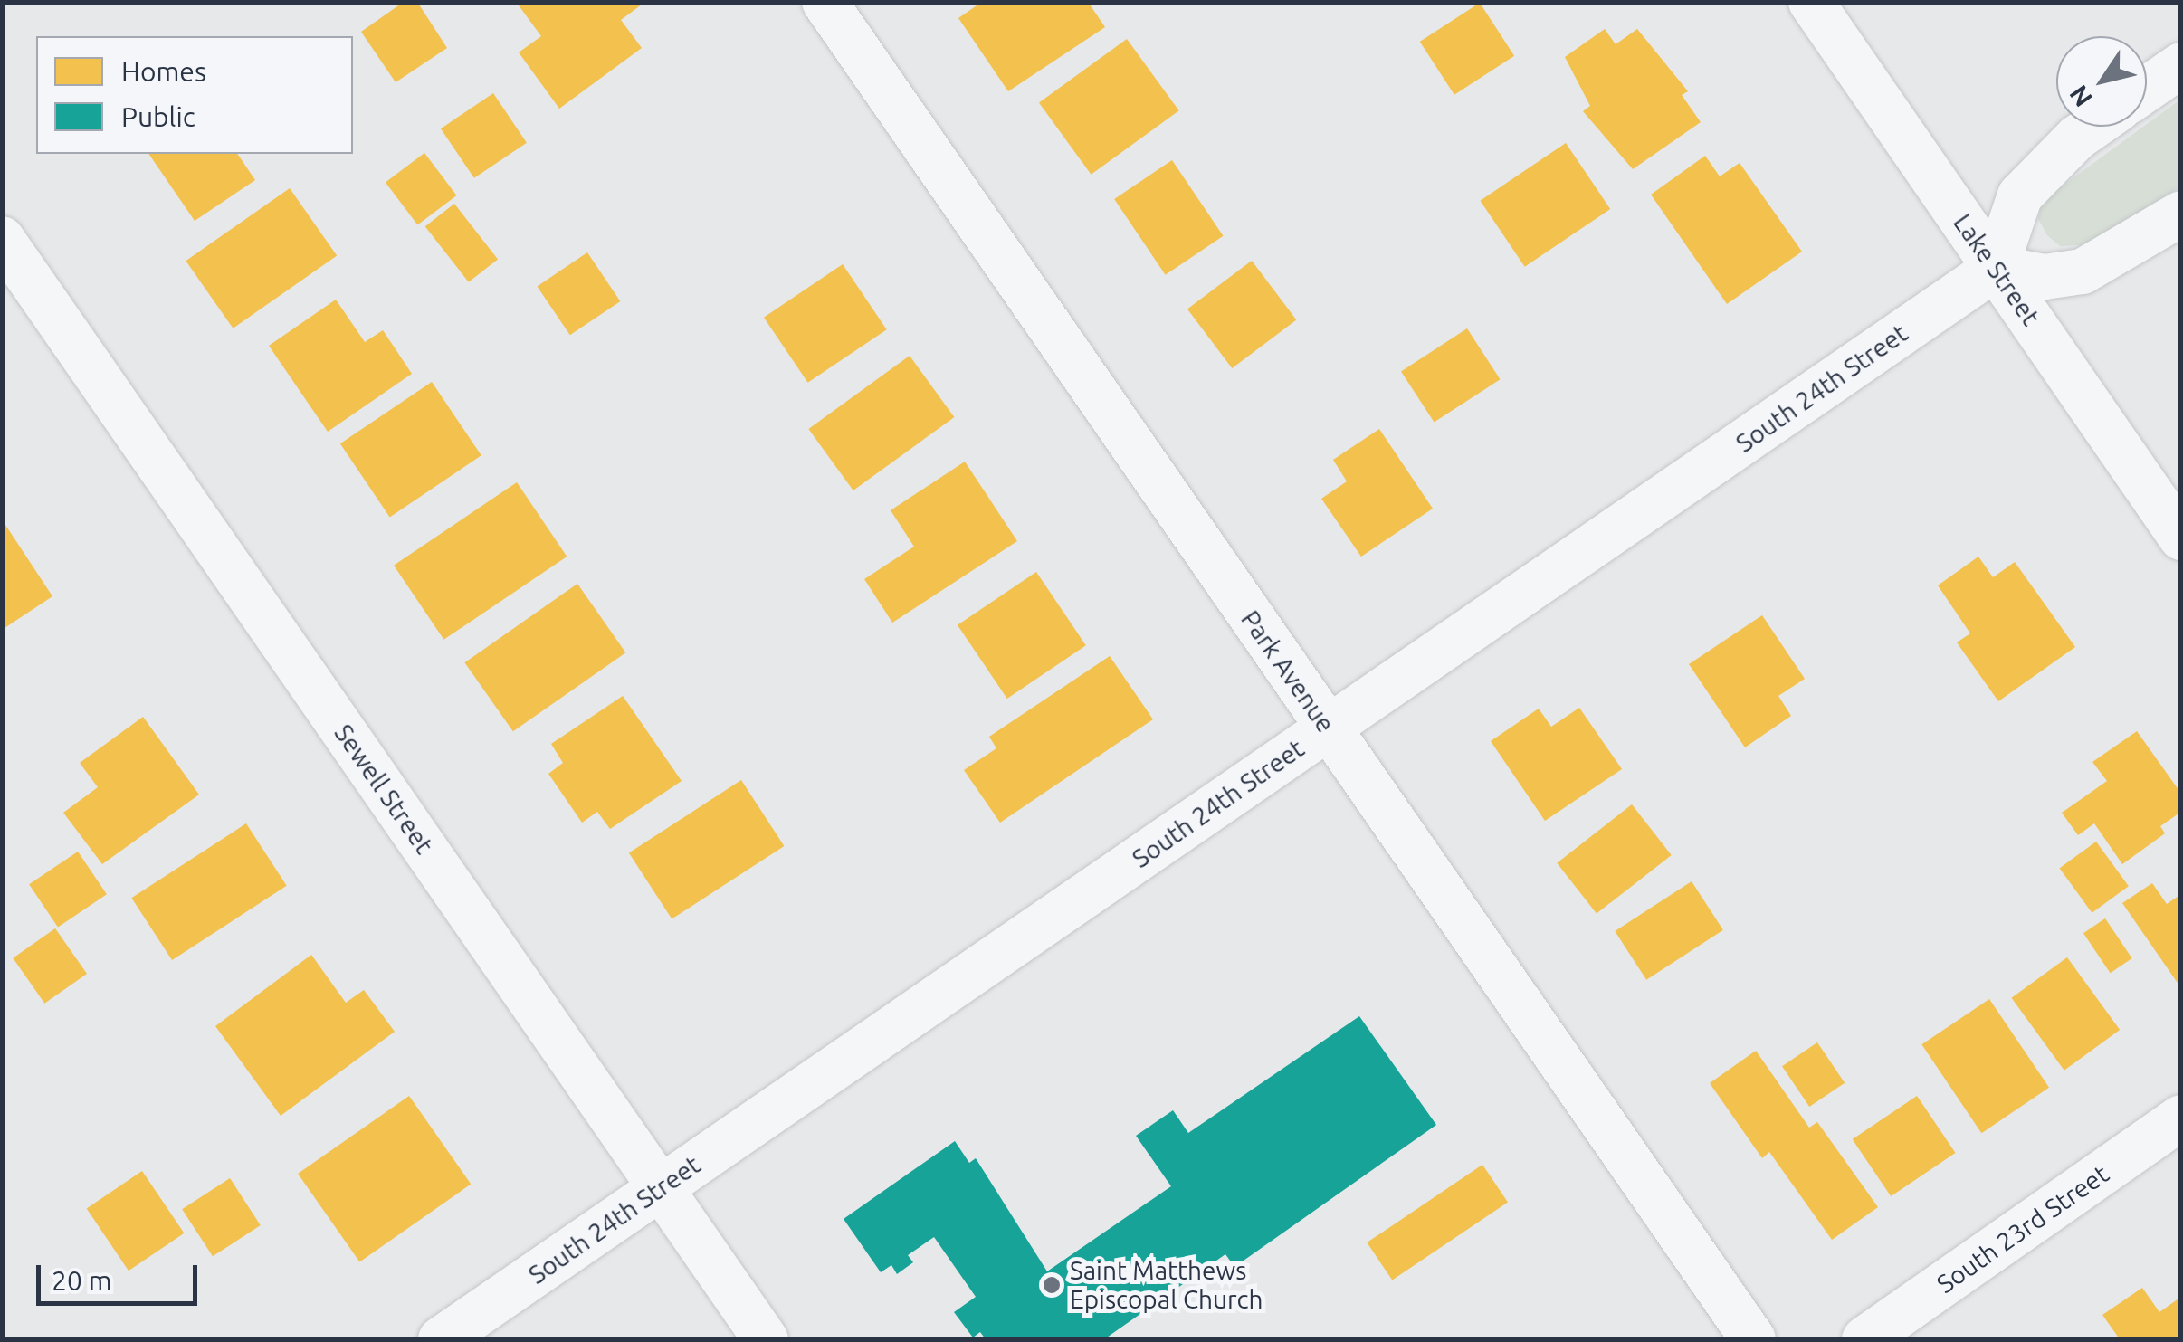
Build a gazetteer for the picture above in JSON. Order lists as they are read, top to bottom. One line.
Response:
{"streets":{"street":["Lake Street","South 24th Street","Park Avenue","Sewell Street","South 23rd Street"]},"crossings":[["Lake Street","South 24th Street"],["South 24th Street","Park Avenue"],["South 24th Street","Sewell Street"]],"places":["Saint Matthews Episcopal Church"],"legend":["Homes","Public"],"scale_bar":"20 m","north":"bottom left"}
